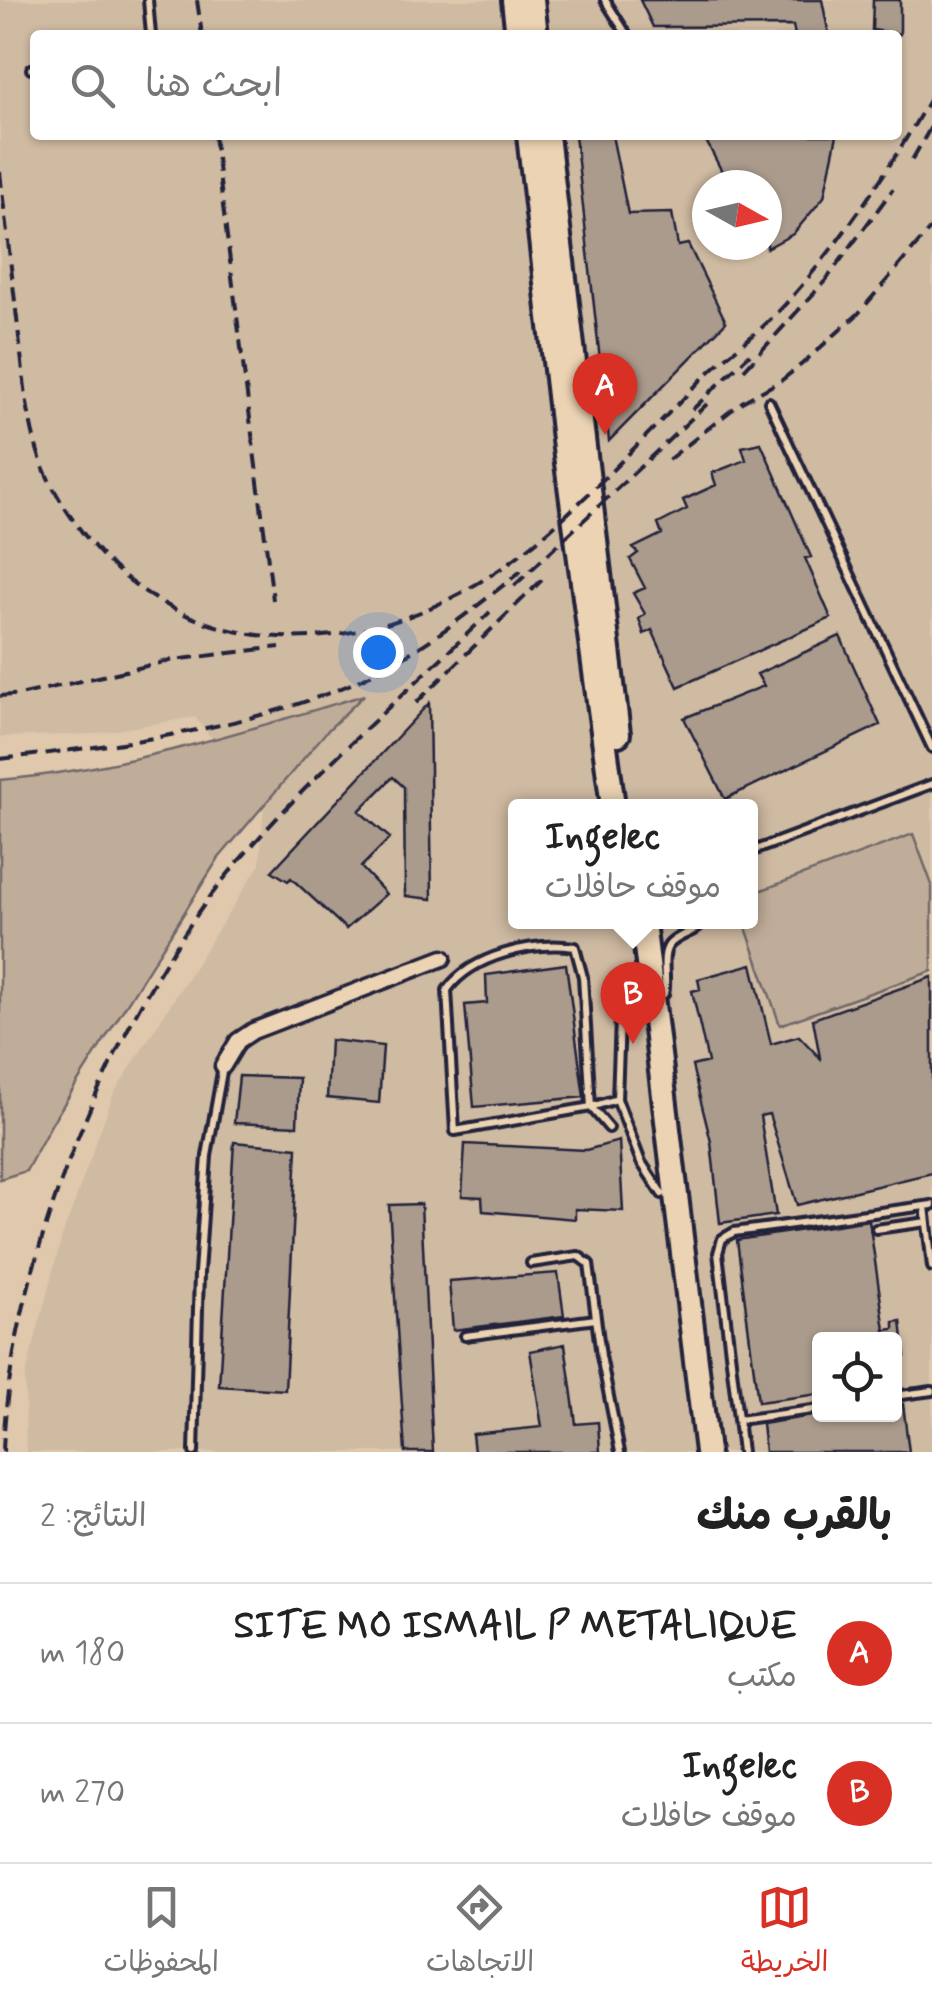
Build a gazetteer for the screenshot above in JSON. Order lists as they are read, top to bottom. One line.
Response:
{"north":"right","page":{"search":"ابحث هنا","pins":["A","B"],"popup":["Ingelec","موقف حافلات"],"heading":["بالقرب منك","النتائج: 2"],"list":[{"mark":"A","name":"SITE MO ISMAIL P METALIQUE","note":"مكتب","value":"180 m"},{"mark":"B","name":"Ingelec","note":"موقف حافلات","value":"270 m"}],"nav":["الخريطة","الاتجاهات","المحفوظات"]}}
